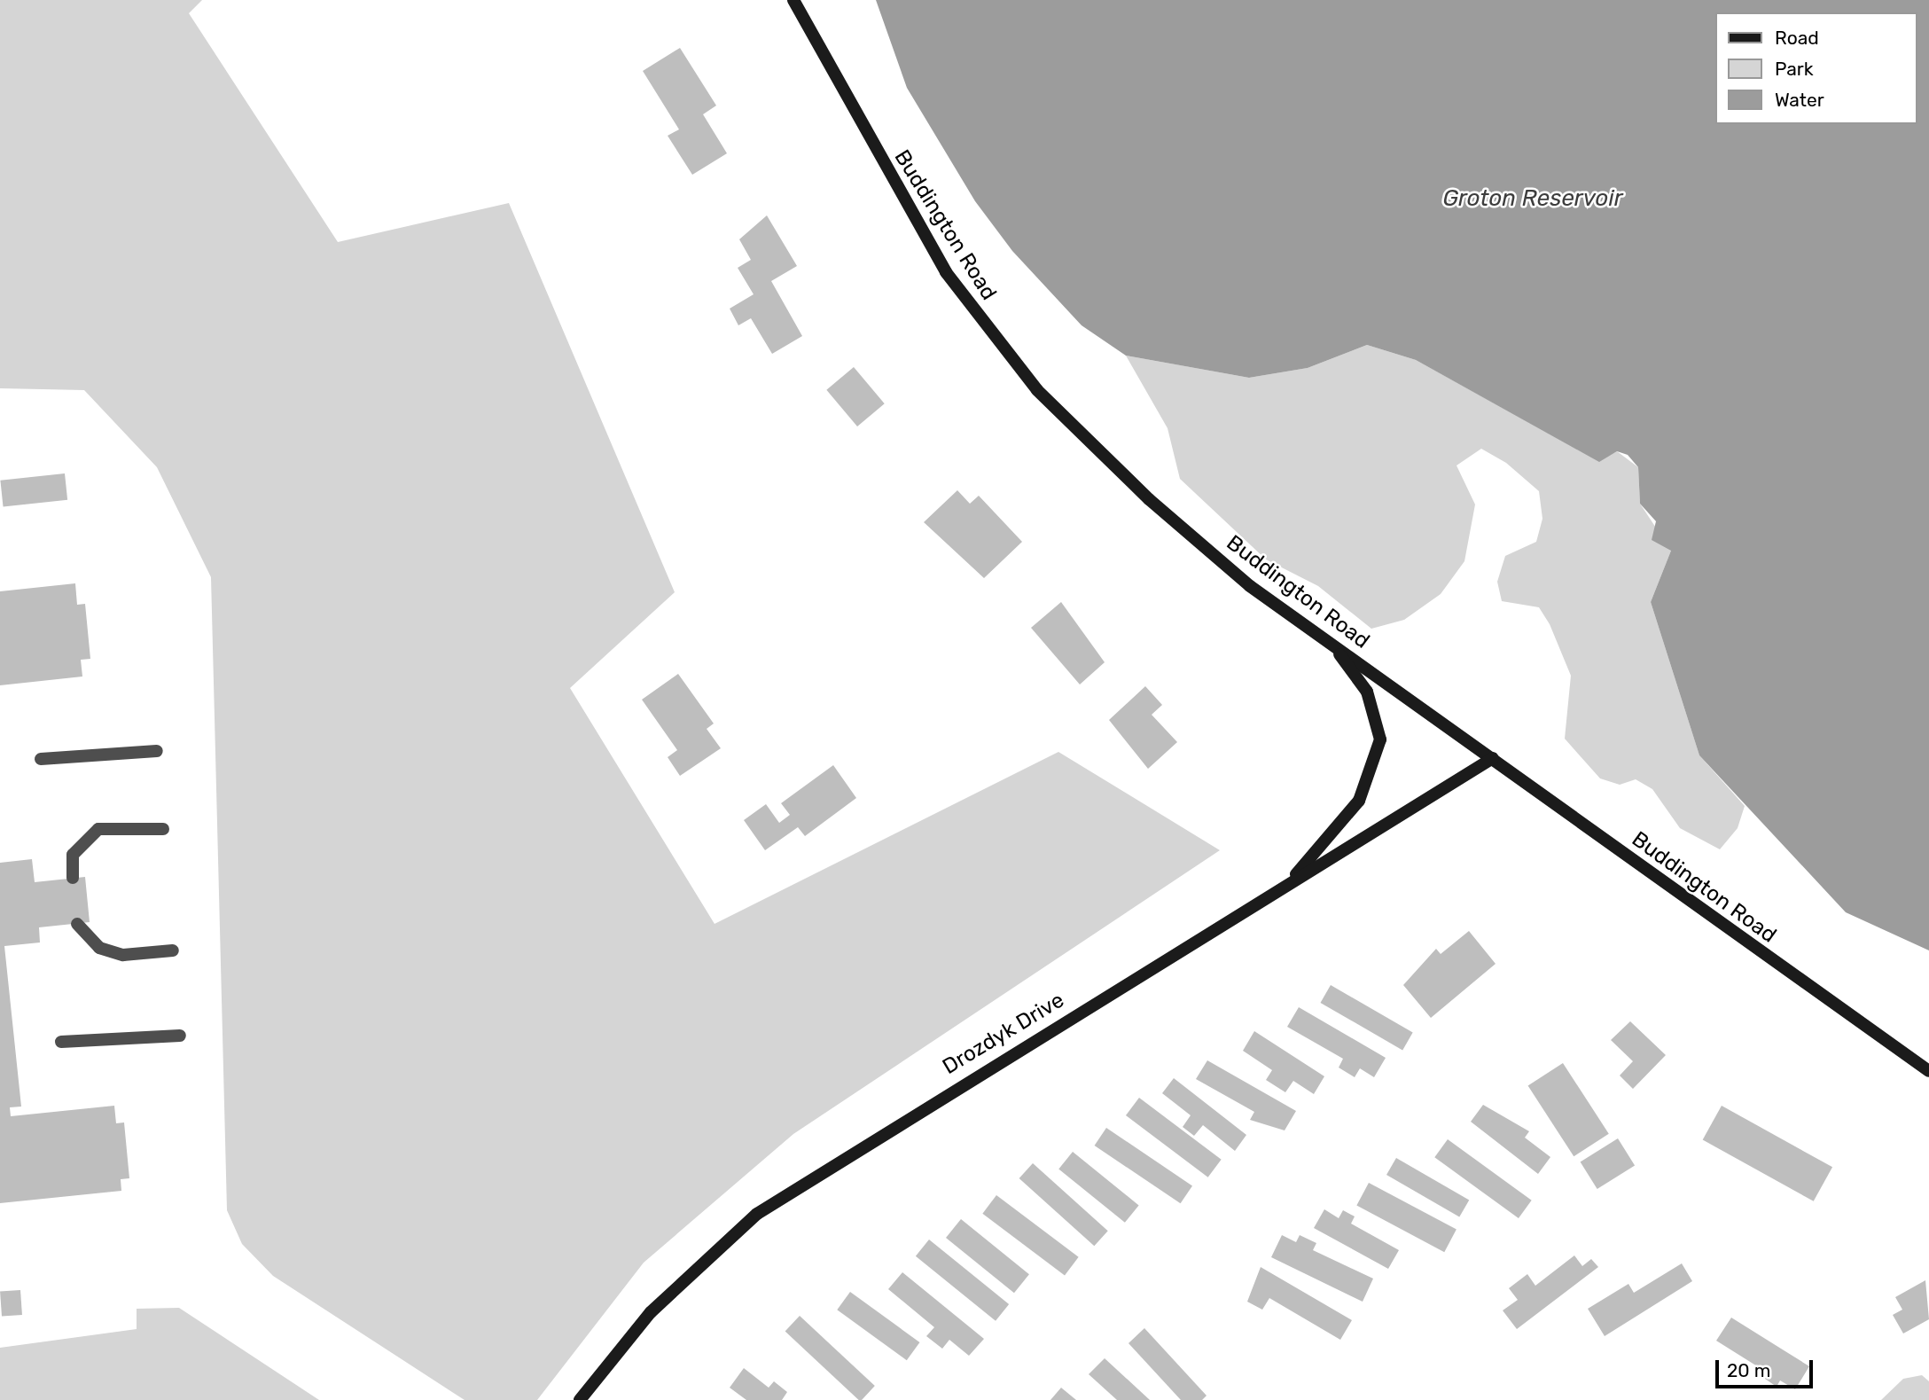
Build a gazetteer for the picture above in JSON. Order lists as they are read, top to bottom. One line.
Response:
{"streets":{"street":["Buddington Road","Drozdyk Drive"]},"crossings":[["Buddington Road","Drozdyk Drive"]],"water":["Groton Reservoir"],"legend":["Road","Park","Water"],"scale_bar":"20 m"}
